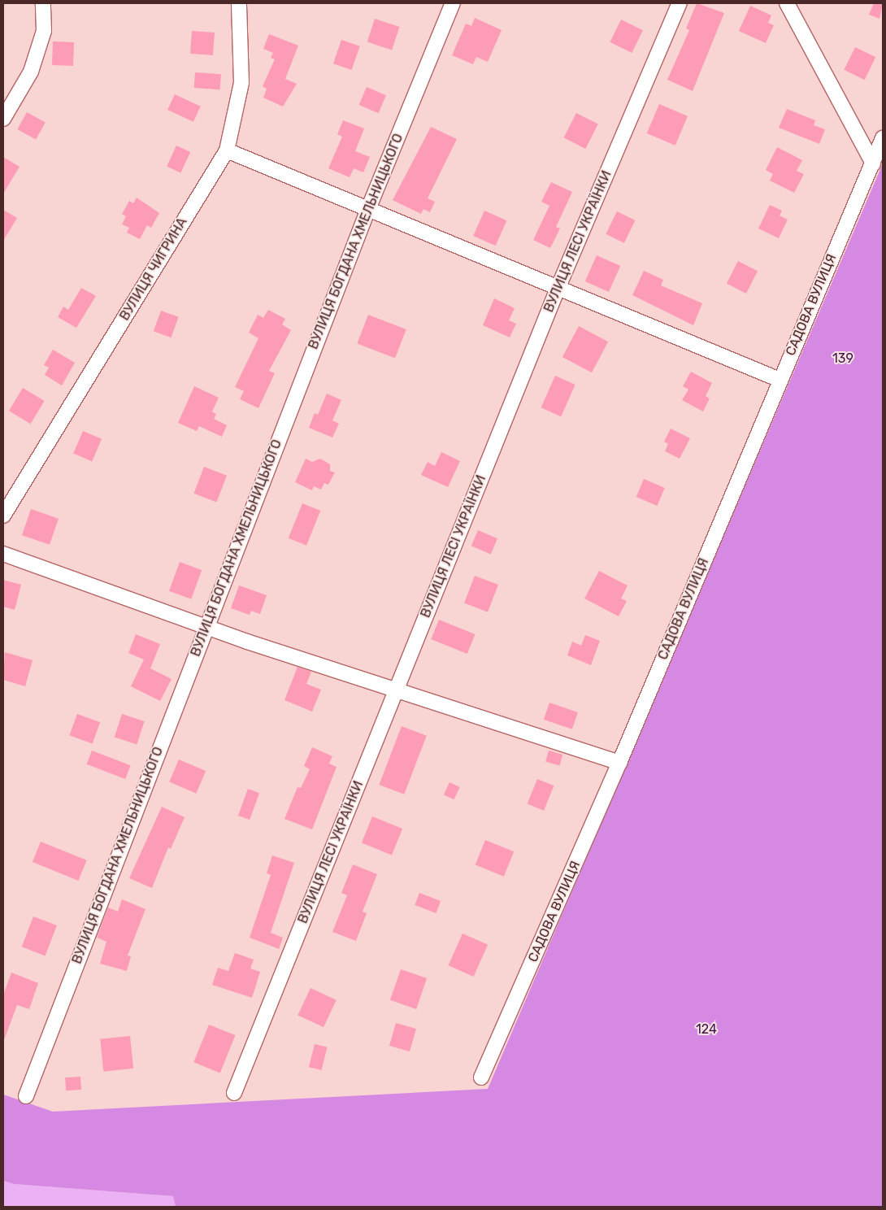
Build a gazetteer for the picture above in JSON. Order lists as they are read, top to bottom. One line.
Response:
{"streets":{"street":["ВУЛИЦЯ БОГДАНА ХМЕЛЬНИЦЬКОГО","ВУЛИЦЯ ЛЕСІ УКРАЇНКИ","ВУЛИЦЯ ЧИГРИНА","САДОВА ВУЛИЦЯ"]},"parks":["139","124"]}
